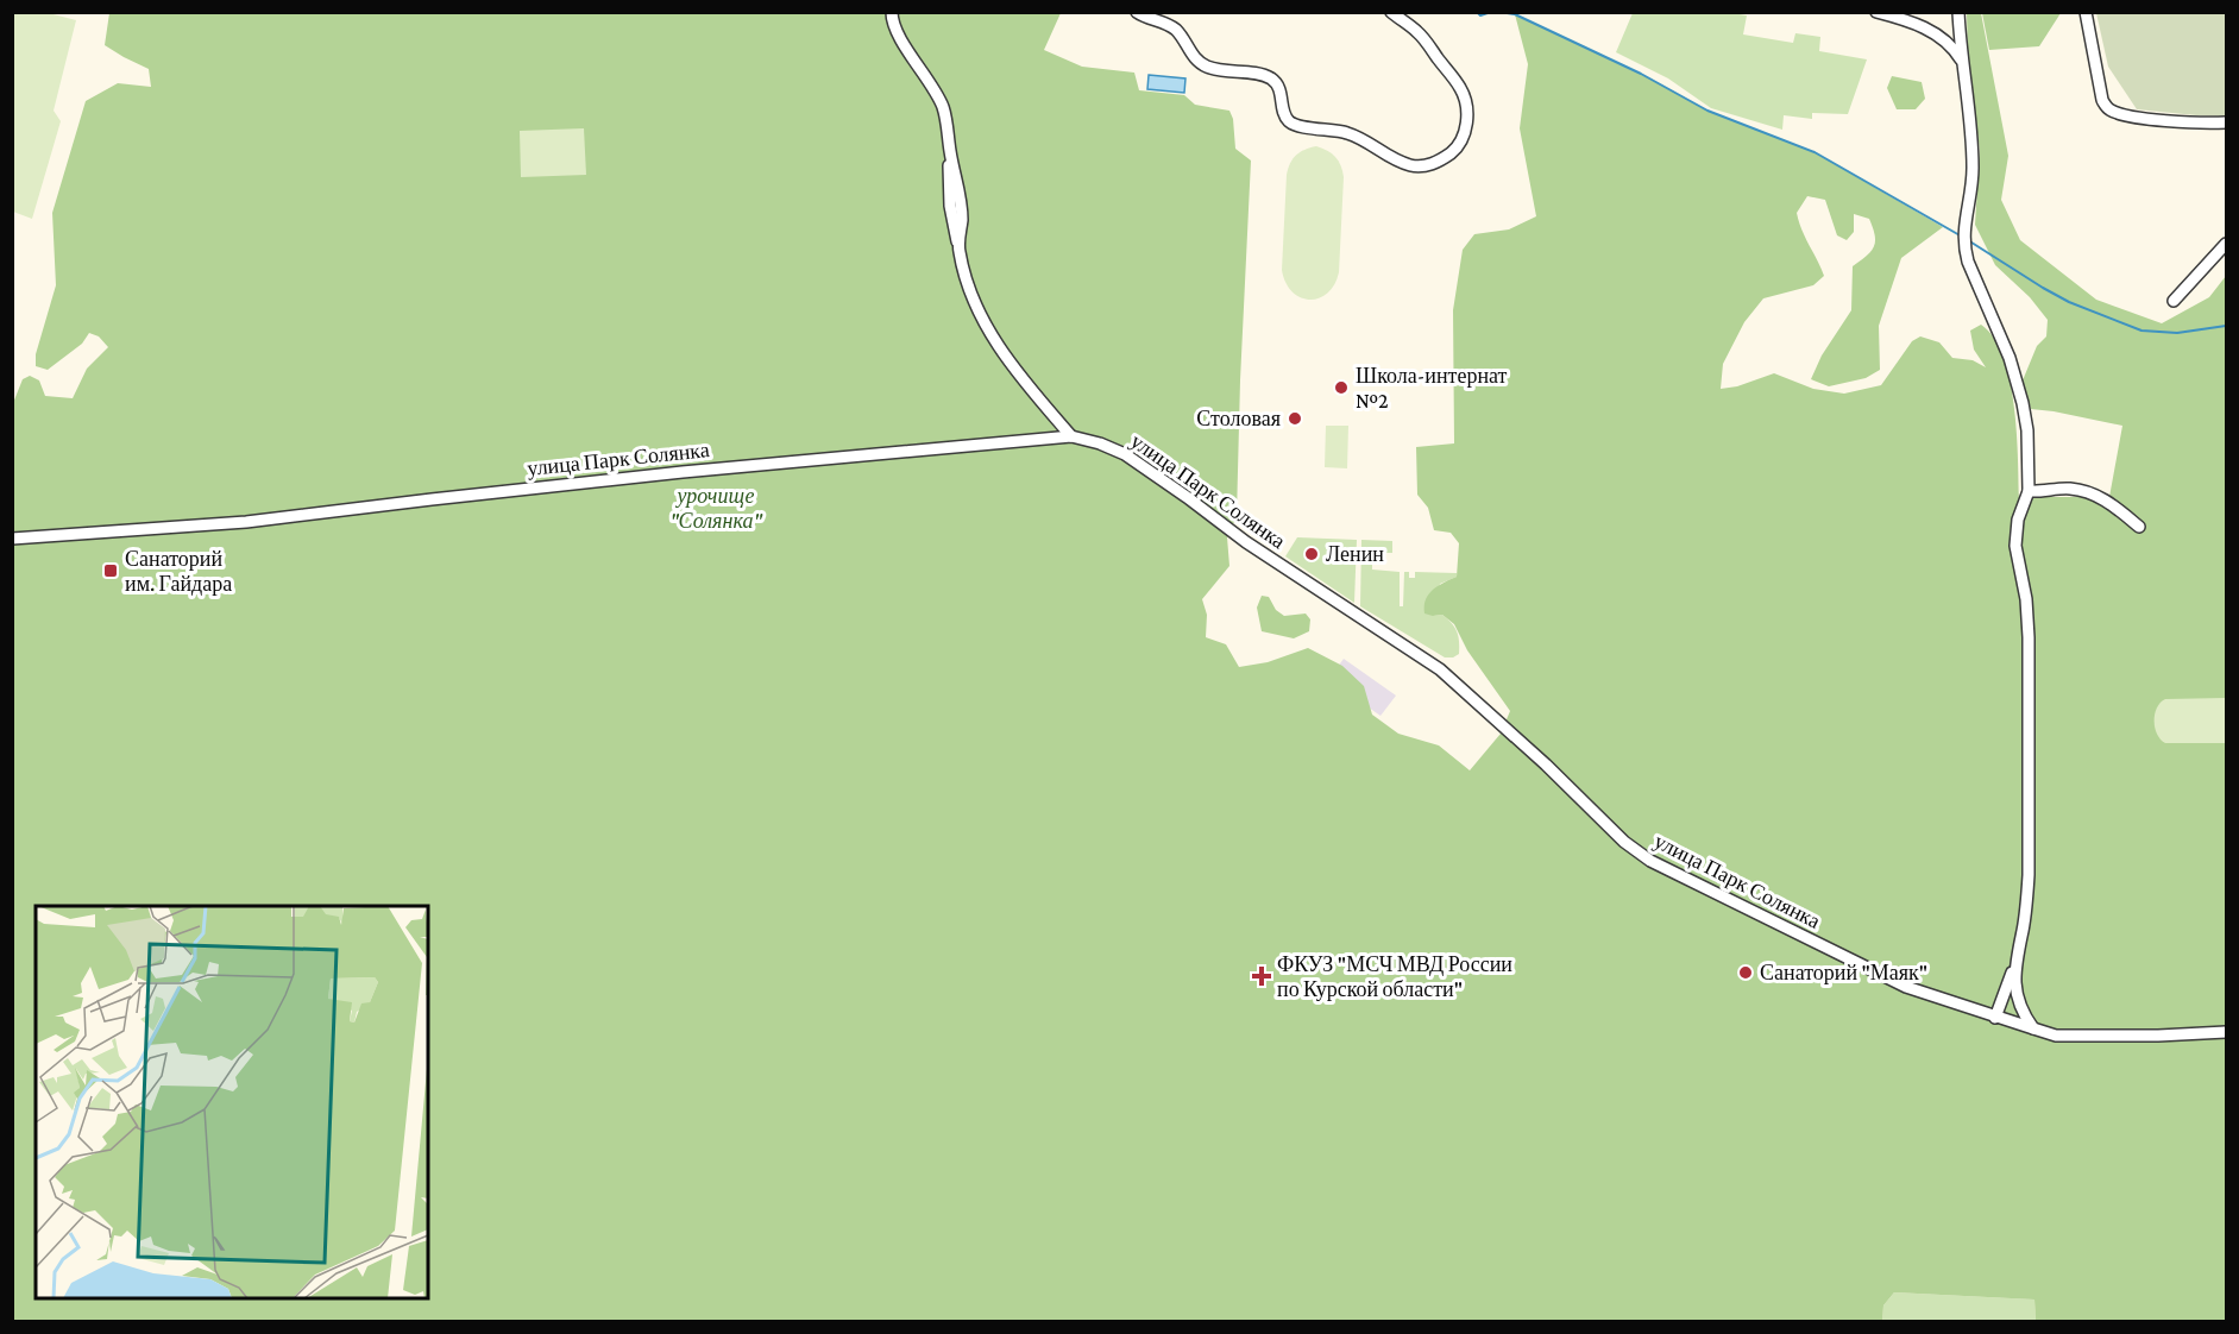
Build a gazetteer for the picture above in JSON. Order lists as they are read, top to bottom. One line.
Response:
{"streets":{"street":["улица Парк Солянка"]},"parks":["урочище \"Солянка\""],"places":{"other":["Школа-интернат №2","Столовая","Ленин","Санаторий \"Маяк\""],"transit":["Санаторий им. Гайдара"],"health":["ФКУЗ \"МСЧ МВД России по Курской области\""]}}
